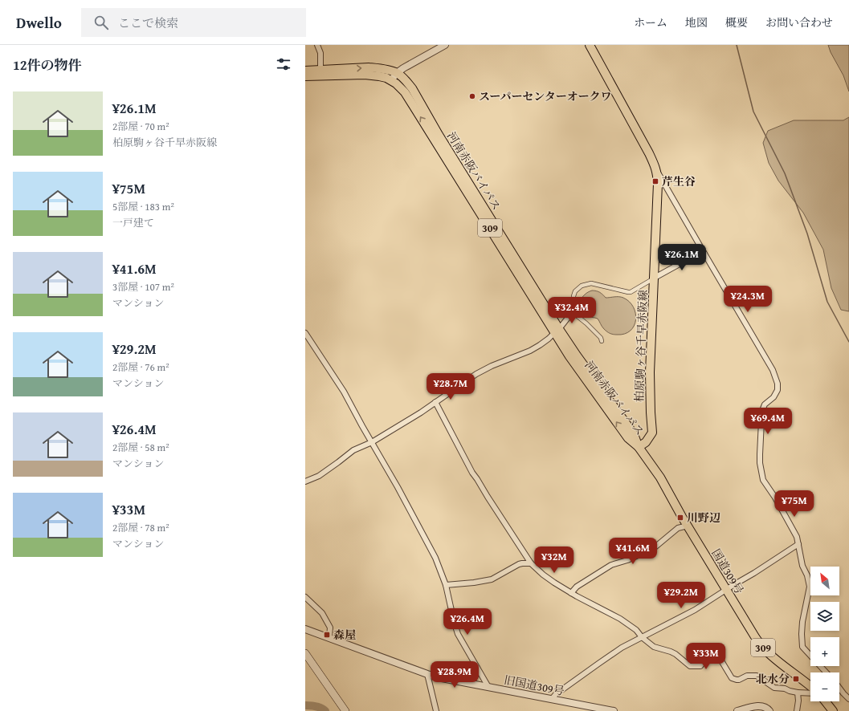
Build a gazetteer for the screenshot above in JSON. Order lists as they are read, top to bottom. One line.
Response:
{"streets":{"main road":["河南赤阪バイパス","309","柏原駒ヶ谷千早赤阪線","国道309号"],"street":["旧国道309号"]},"crossings":[["河南赤阪バイパス","柏原駒ヶ谷千早赤阪線"],["河南赤阪バイパス","国道309号"],["柏原駒ヶ谷千早赤阪線","国道309号"]],"places":{"other":["スーパーセンターオークワ"],"transit":["芹生谷","川野辺","森屋","北水分"]},"north":"top left","page":{"header":"Dwello","search":"ここで検索","nav":["ホーム","地図","概要","お問い合わせ"],"heading":"12件の物件","list":[{"name":"¥26.1M","note":"2部屋 · 70 m² · 柏原駒ヶ谷千早赤阪線"},{"name":"¥75M","note":"5部屋 · 183 m² · 一戸建て"},{"name":"¥41.6M","note":"3部屋 · 107 m² · マンション"},{"name":"¥29.2M","note":"2部屋 · 76 m² · マンション"},{"name":"¥26.4M","note":"2部屋 · 58 m² · マンション"},{"name":"¥33M","note":"2部屋 · 78 m² · マンション"}],"price":["¥26.1M","¥24.3M","¥32.4M","¥28.7M","¥69.4M","¥75M","¥41.6M","¥32M","¥29.2M","¥26.4M","¥33M","¥28.9M"],"map_buttons":["+","−"]}}
